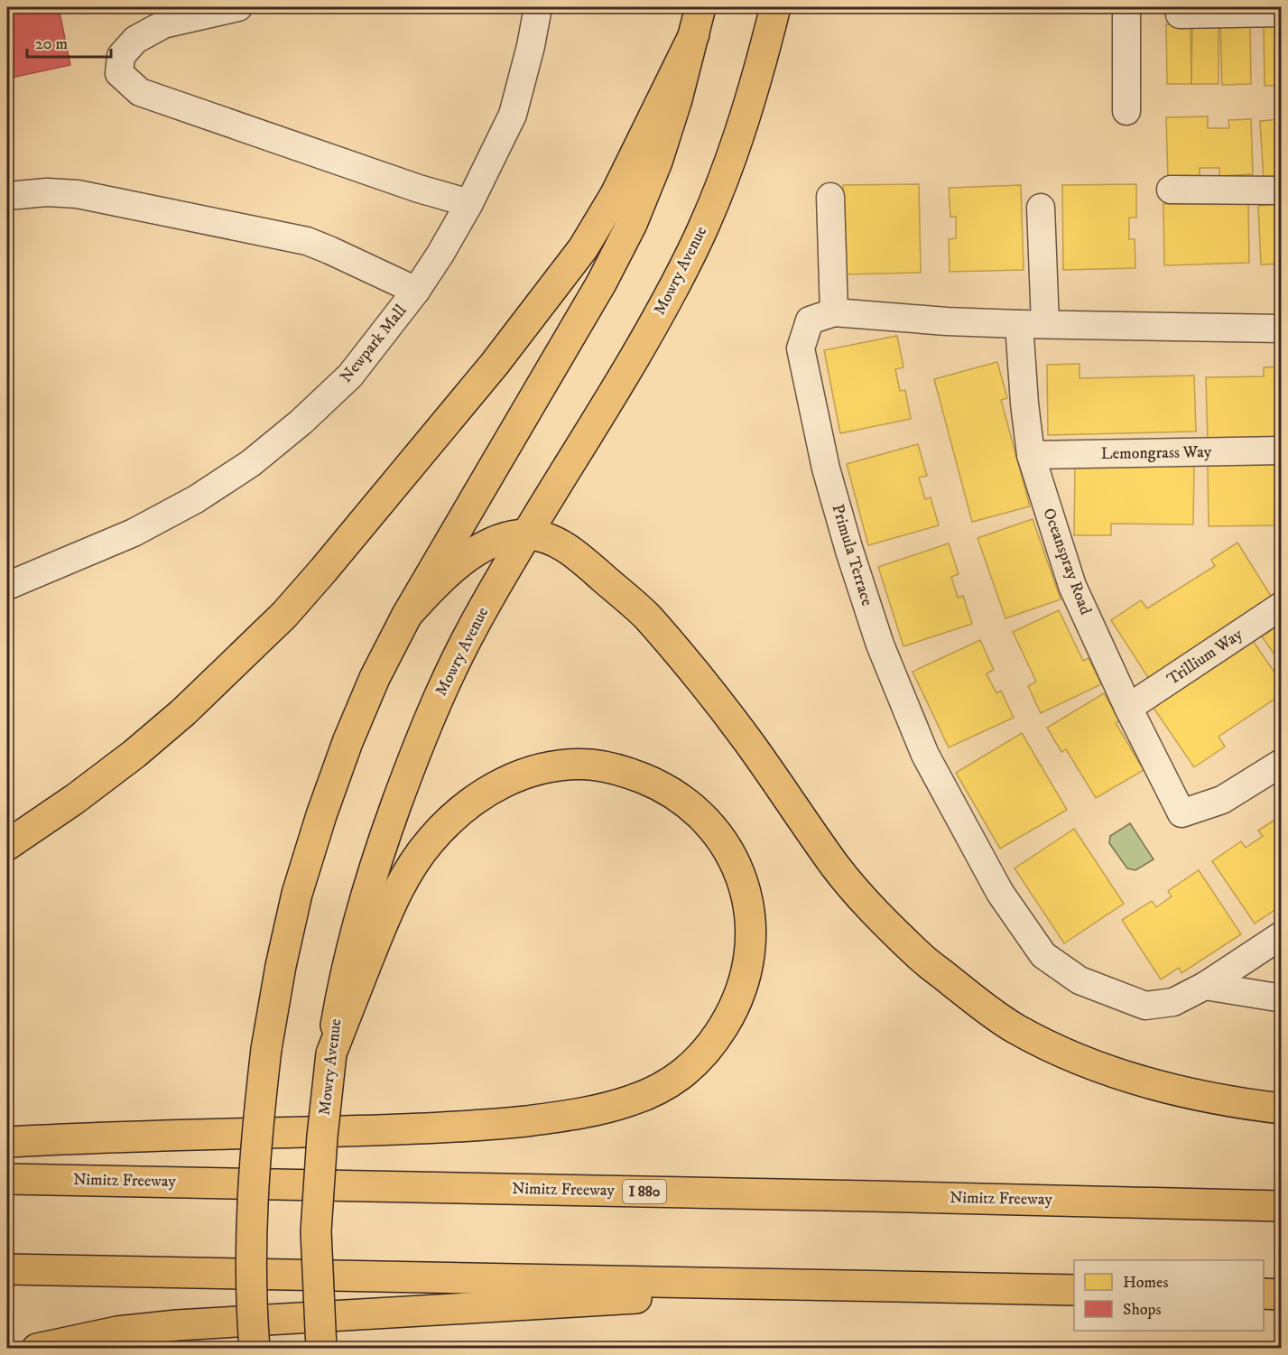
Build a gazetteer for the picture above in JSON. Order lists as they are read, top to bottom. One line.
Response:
{"streets":{"main road":["Mowry Avenue","Nimitz Freeway","I 880"],"street":["Newpark Mall","Lemongrass Way","Primula Terrace","Oceanspray Road","Trillium Way"]},"crossings":[["Lemongrass Way","Oceanspray Road"],["Primula Terrace","Oceanspray Road"],["Oceanspray Road","Trillium Way"]],"legend":["Homes","Shops"],"scale_bar":"20 m"}
